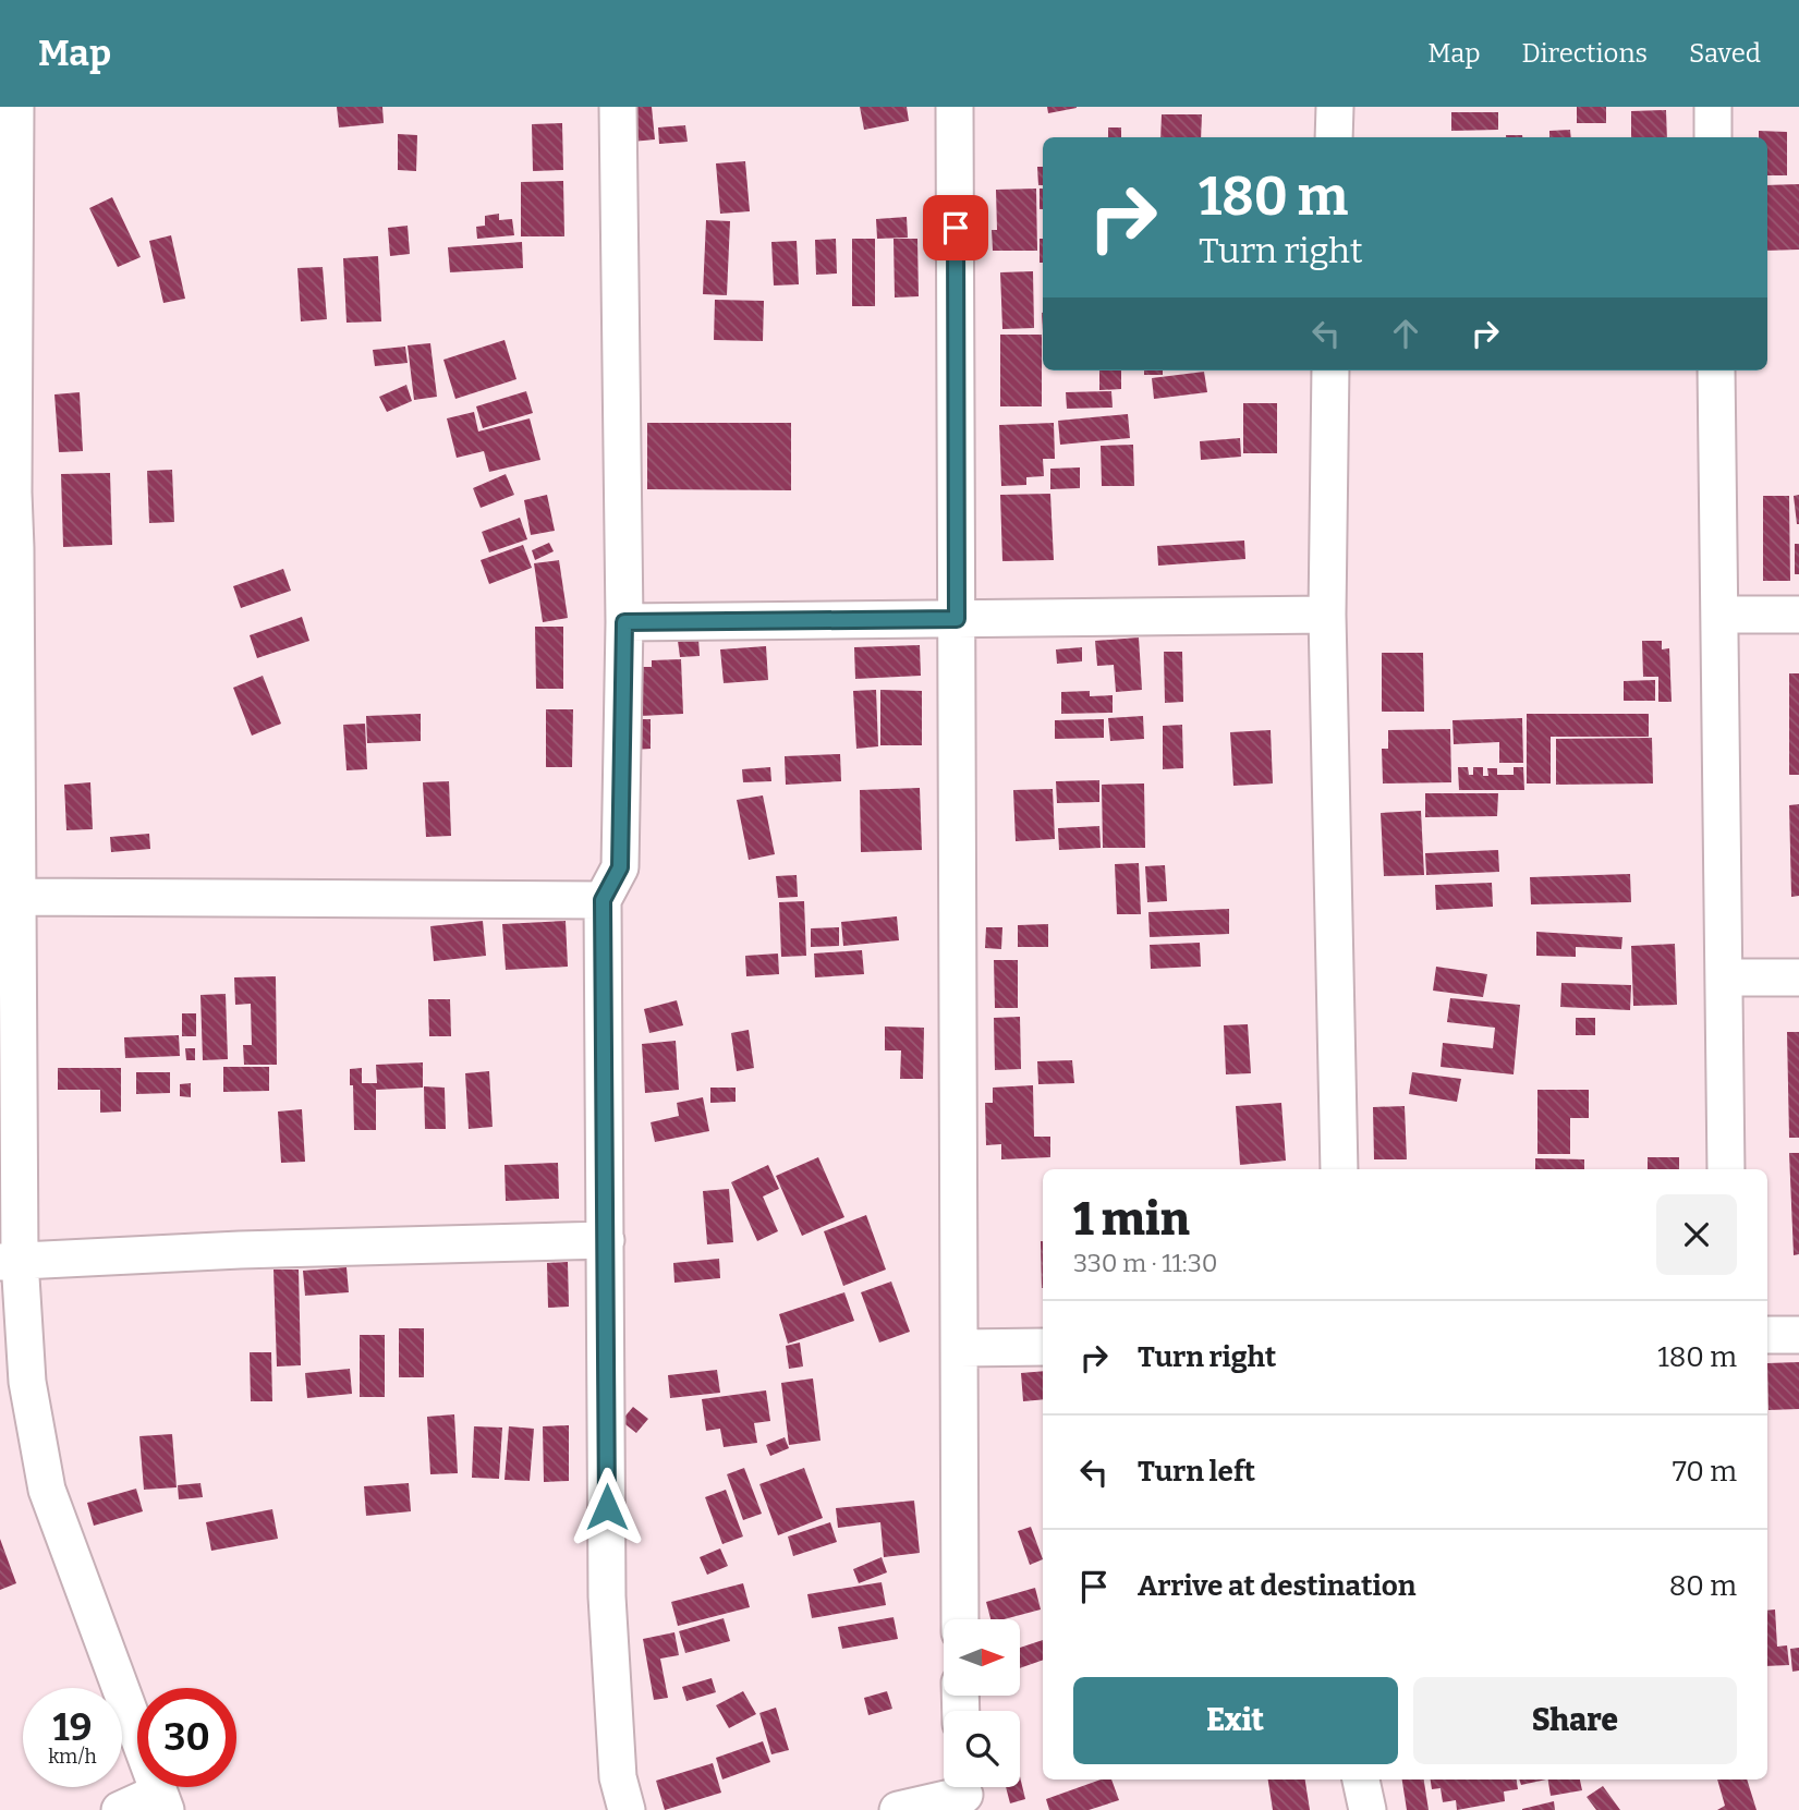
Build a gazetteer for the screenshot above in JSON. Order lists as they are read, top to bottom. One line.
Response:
{"north":"right","page":{"header":"Map","nav":["Map","Directions","Saved"],"turn":["180 m","Turn right"],"heading":["1 min","330 m · 11:30"],"list":[{"name":"Turn right","value":"180 m"},{"name":"Turn left","value":"70 m"},{"name":"Arrive at destination","value":"80 m"}],"buttons":["Exit","Share"],"speed":"19 km/h","limit":"30"}}
